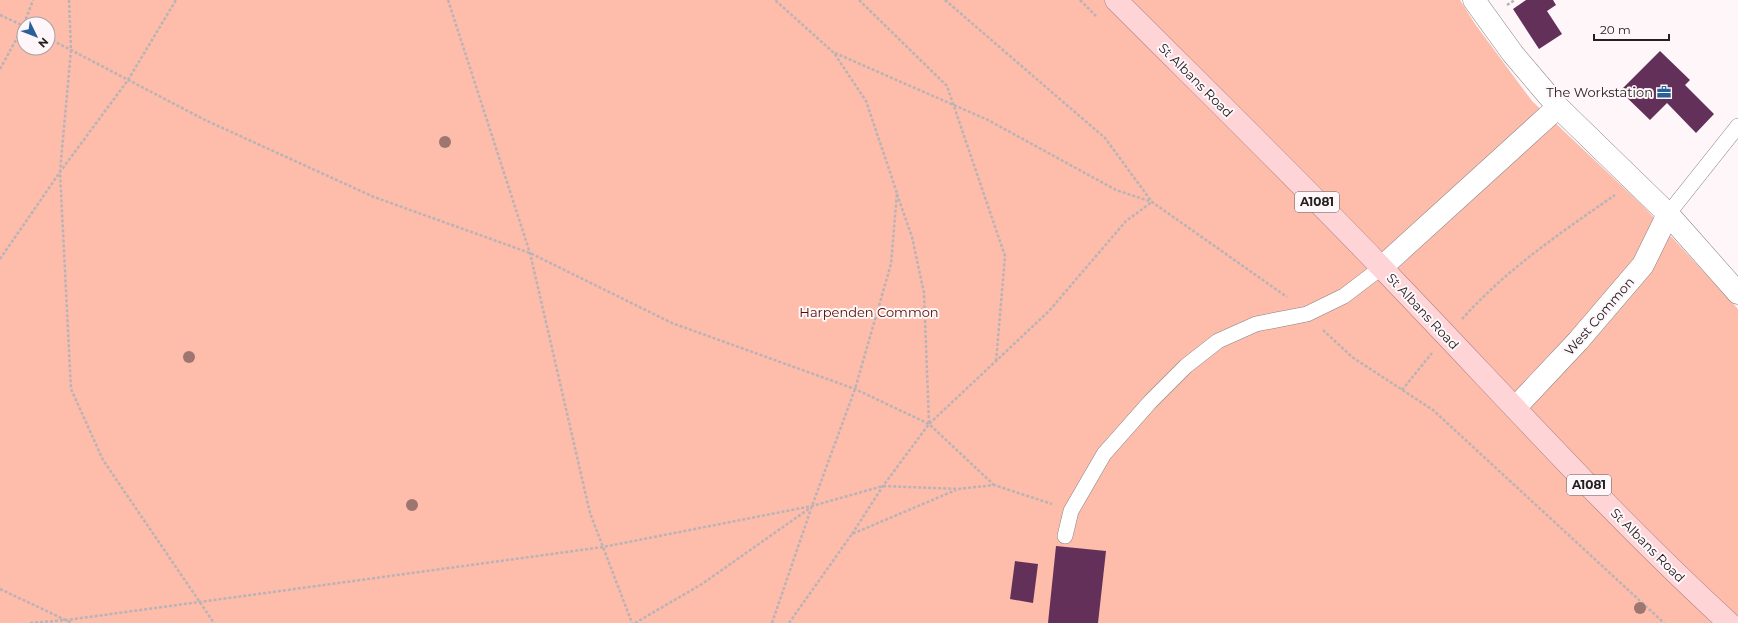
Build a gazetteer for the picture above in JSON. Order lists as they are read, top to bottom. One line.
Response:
{"streets":{"main road":["St Albans Road","A1081"],"street":["West Common"]},"crossings":[["St Albans Road","West Common"]],"parks":["Harpenden Common"],"places":{"office":["The Workstation"]},"scale_bar":"20 m","north":"bottom right"}
